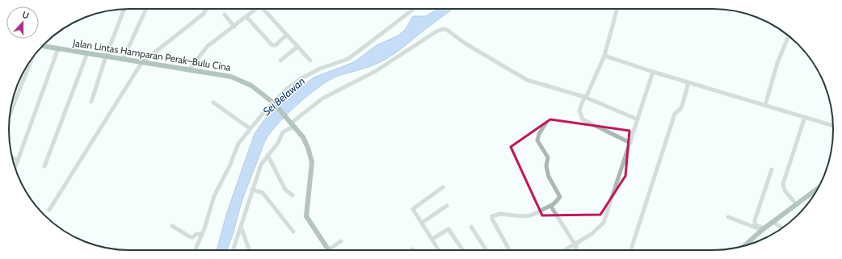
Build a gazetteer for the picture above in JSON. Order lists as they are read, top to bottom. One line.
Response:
{"streets":{"main road":["Jalan Lintas Hamparan Perak–Bulu Cina"]},"water":["Sei Belawan"],"north":"top"}
